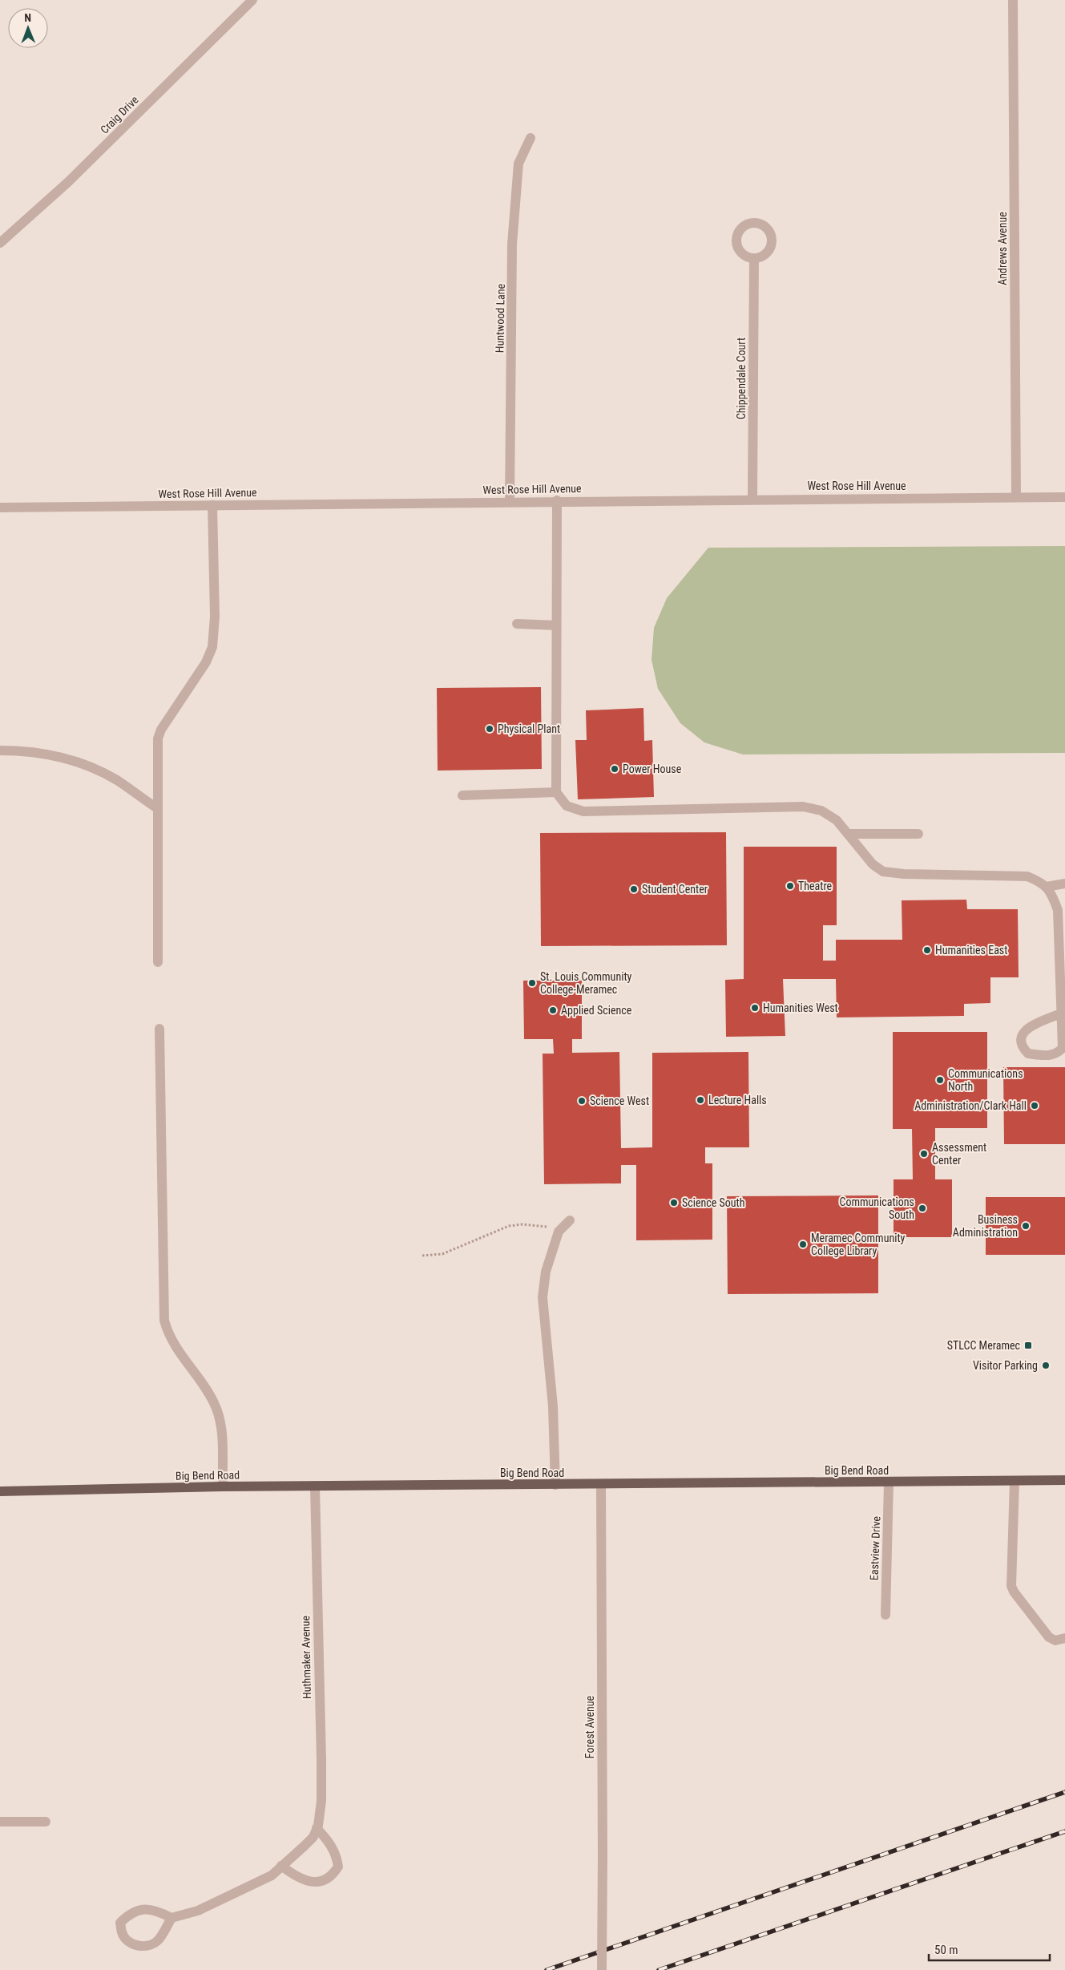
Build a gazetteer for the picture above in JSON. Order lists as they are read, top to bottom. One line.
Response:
{"streets":{"main road":["Big Bend Road"],"street":["Craig Drive","Andrews Avenue","Huntwood Lane","Chippendale Court","West Rose Hill Avenue","Eastview Drive","Huthmaker Avenue","Forest Avenue"]},"crossings":[["Andrews Avenue","West Rose Hill Avenue"],["Huntwood Lane","West Rose Hill Avenue"],["Chippendale Court","West Rose Hill Avenue"],["Big Bend Road","Eastview Drive"],["Big Bend Road","Huthmaker Avenue"],["Big Bend Road","Forest Avenue"]],"places":{"other":["Physical Plant","Power House","Theatre","Student Center","Humanities East","St. Louis Community College-Meramec","Humanities West","Applied Science","Communications North","Lecture Halls","Science West","Administration/Clark Hall","Assessment Center","Science South","Communications South","Business Administration","Meramec Community College Library","Visitor Parking"],"transit":["STLCC Meramec"]},"scale_bar":"50 m","north":"top"}
